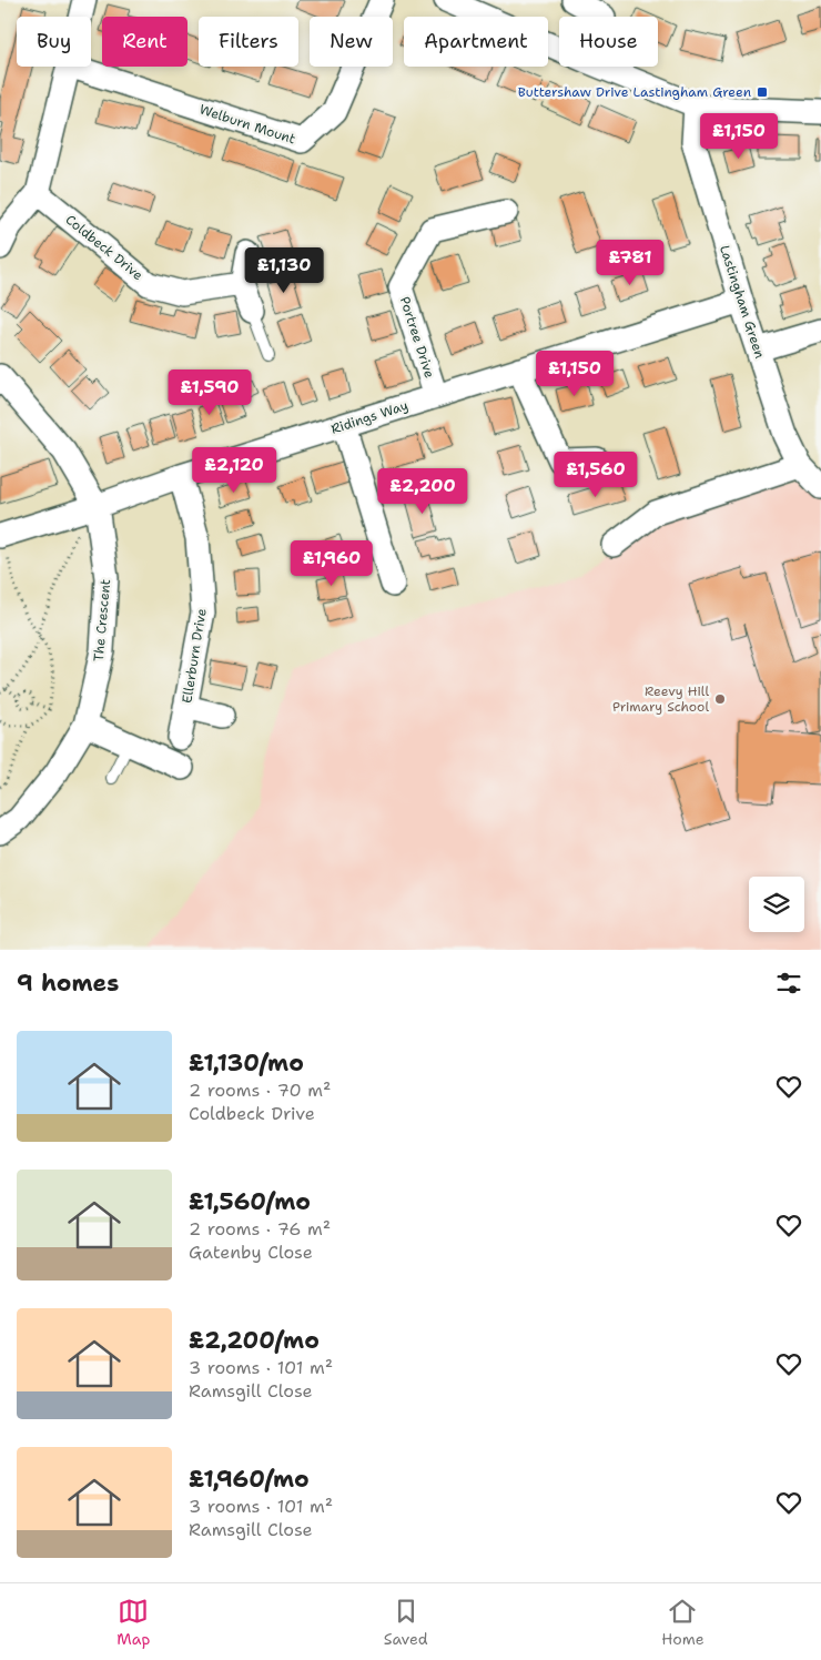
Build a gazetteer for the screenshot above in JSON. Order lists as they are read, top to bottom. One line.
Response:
{"streets":{"street":["Welburn Mount","Coldbeck Drive","Lastingham Green","Portree Drive","Ridings Way","The Crescent","Ellerburn Drive"]},"crossings":[["Lastingham Green","Ridings Way"],["Portree Drive","Ridings Way"],["Ridings Way","The Crescent"],["Ridings Way","Ellerburn Drive"]],"places":{"transit":["Buttershaw Drive Lastingham Green"],"other":["Reevy Hill Primary School"]},"page":{"chip":["Buy","Rent","Filters","New","Apartment","House"],"price":["£1,150","£781","£1,130","£1,150","£1,590","£2,120","£1,560","£2,200","£1,960"],"heading":"9 homes","list":[{"name":"£1,130/mo","note":"2 rooms · 70 m² · Coldbeck Drive"},{"name":"£1,560/mo","note":"2 rooms · 76 m² · Gatenby Close"},{"name":"£2,200/mo","note":"3 rooms · 101 m² · Ramsgill Close"},{"name":"£1,960/mo","note":"3 rooms · 101 m² · Ramsgill Close"}],"tabs":["Map","Saved","Home"]}}
